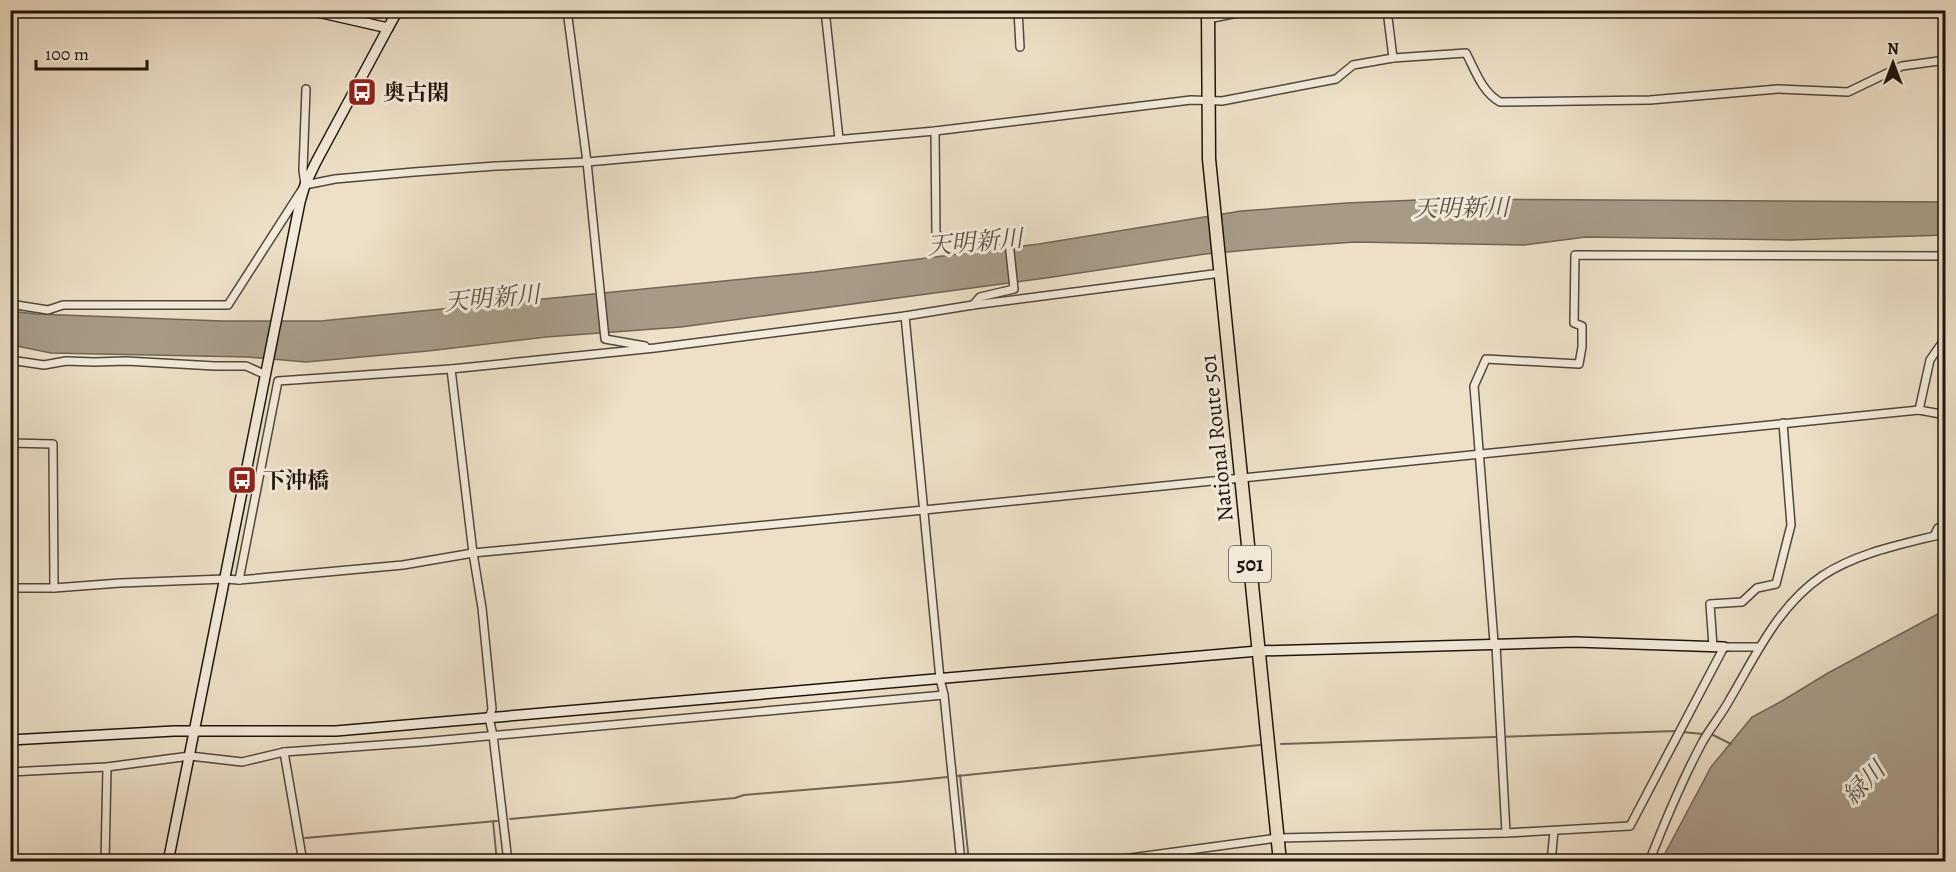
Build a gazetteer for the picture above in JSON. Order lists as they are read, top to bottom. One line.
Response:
{"streets":{"highway":["National Route 501","501"]},"water":["天明新川","緑川"],"places":{"bus stop":["奥古閑","下沖橋"]},"scale_bar":"100 m","north":"top"}
